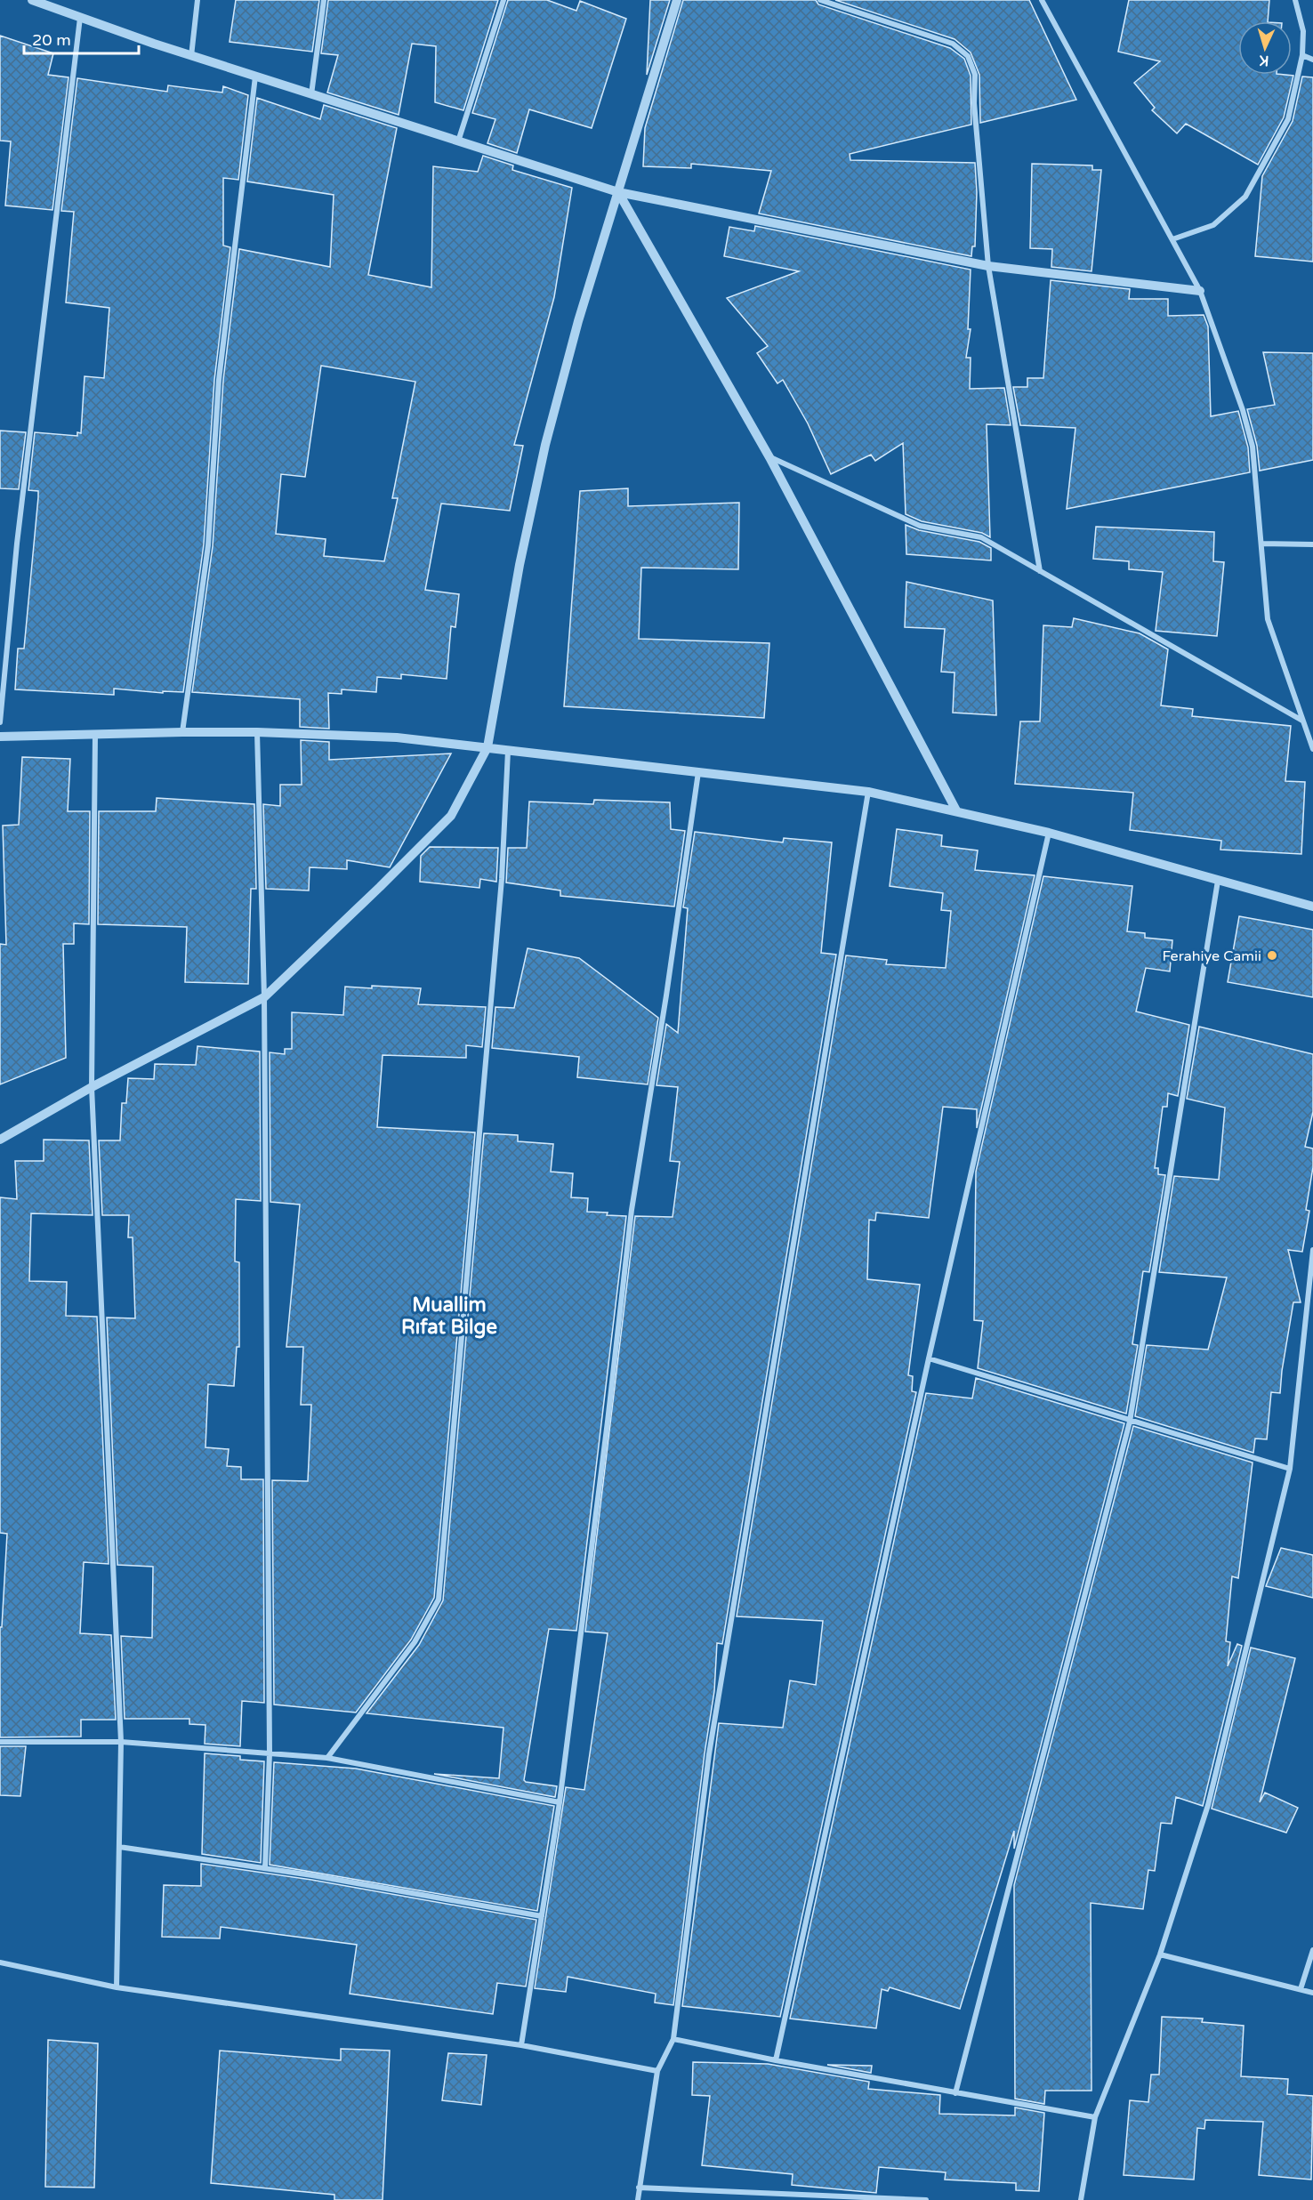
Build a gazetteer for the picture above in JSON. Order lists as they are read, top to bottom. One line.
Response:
{"districts":["Muallim Rıfat Bilge"],"places":["Ferahiye Camii"],"scale_bar":"20 m","north":"bottom"}
